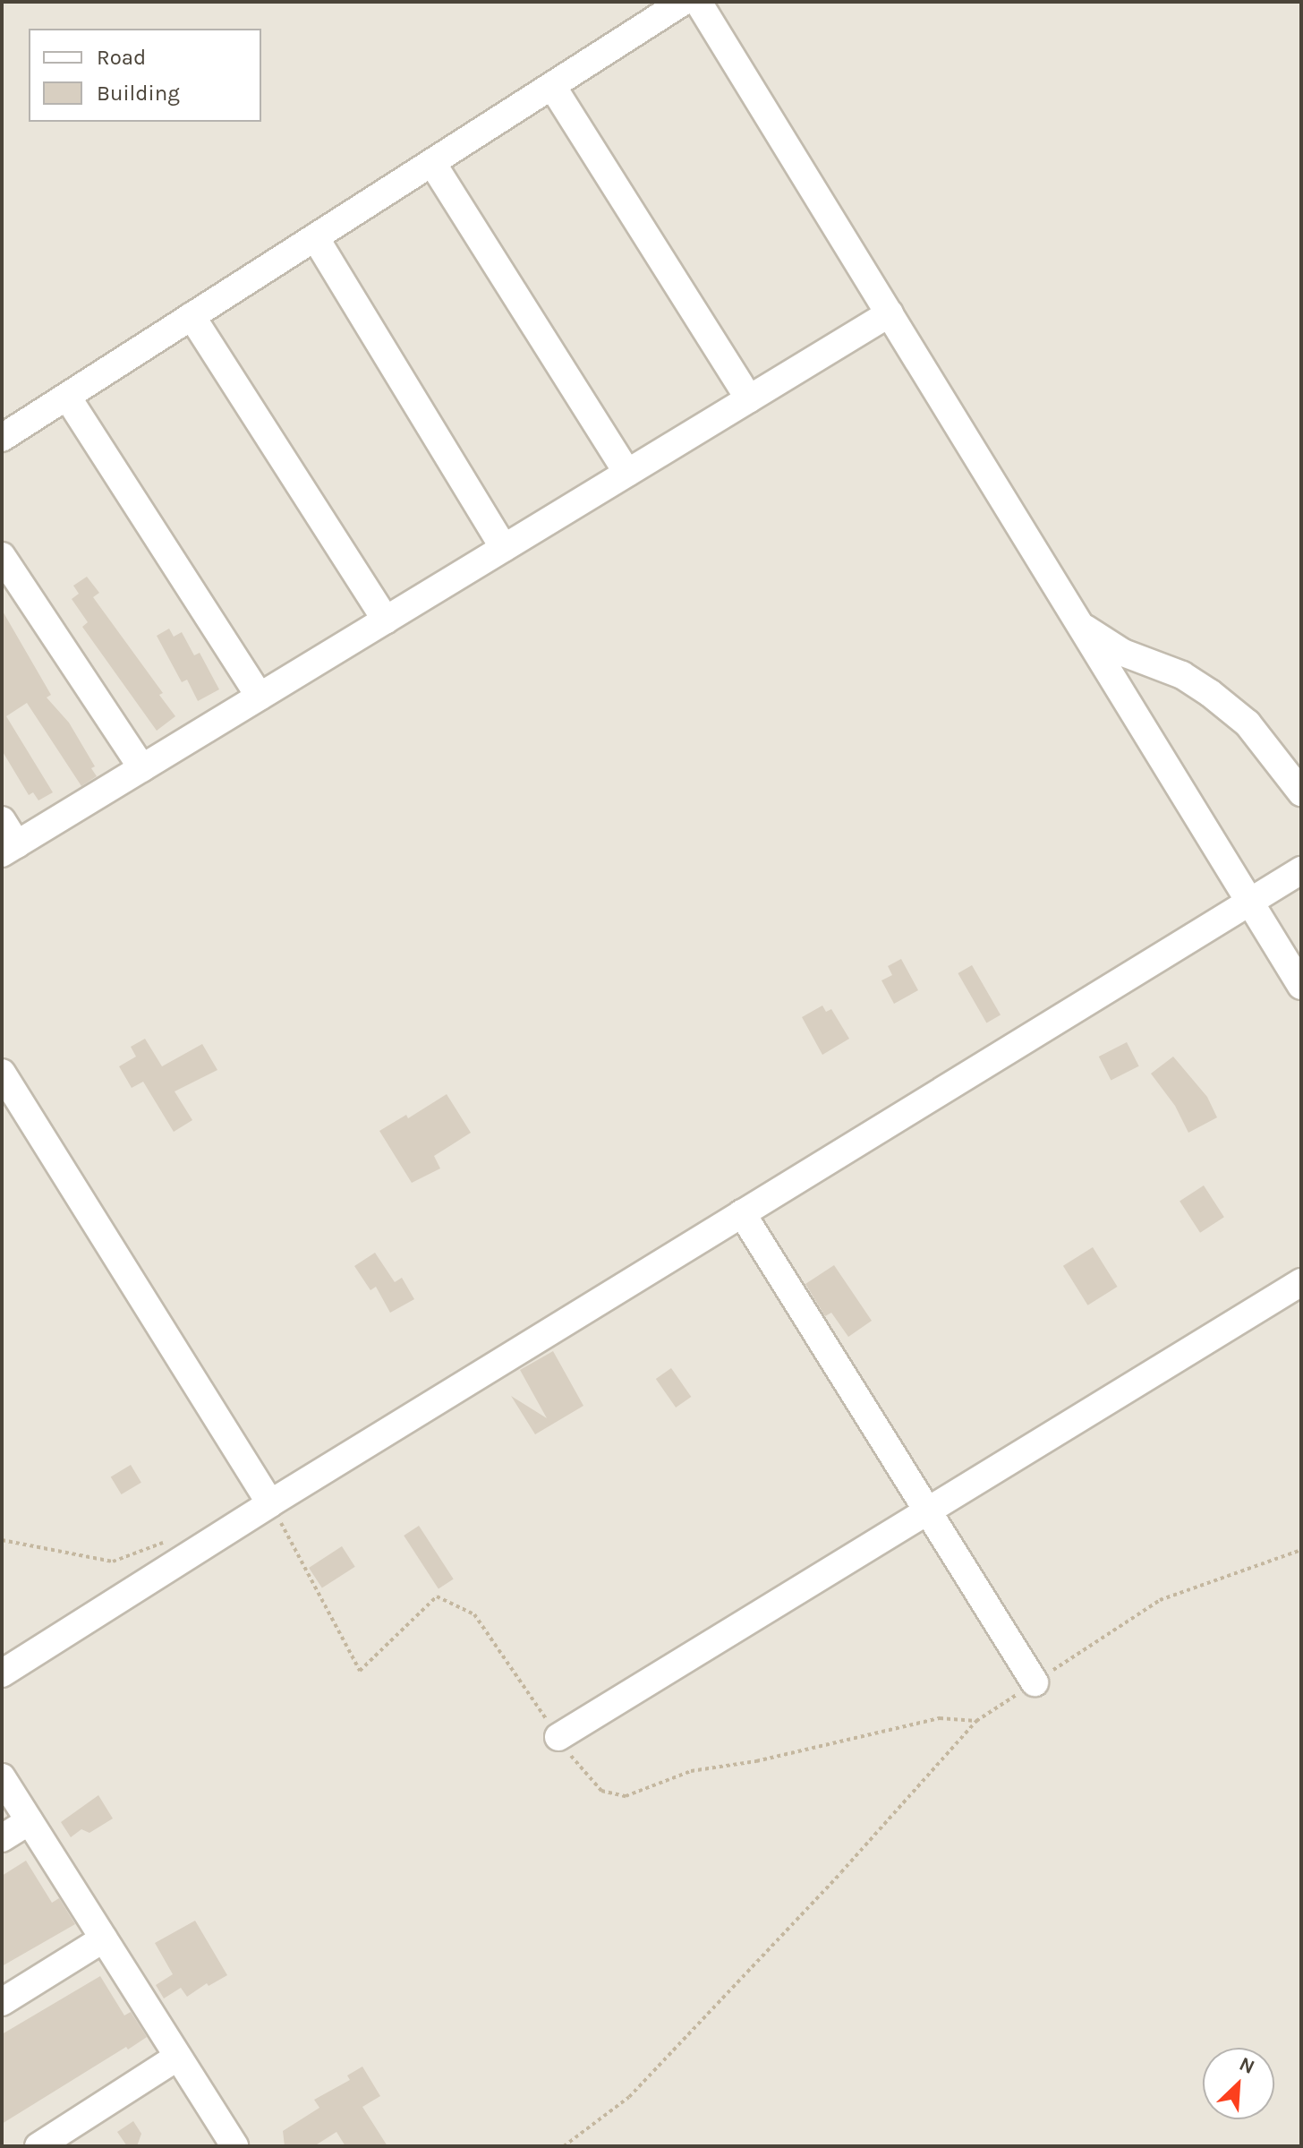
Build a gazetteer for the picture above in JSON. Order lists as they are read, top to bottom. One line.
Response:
{"legend":["Road","Building"],"north":"top right"}
